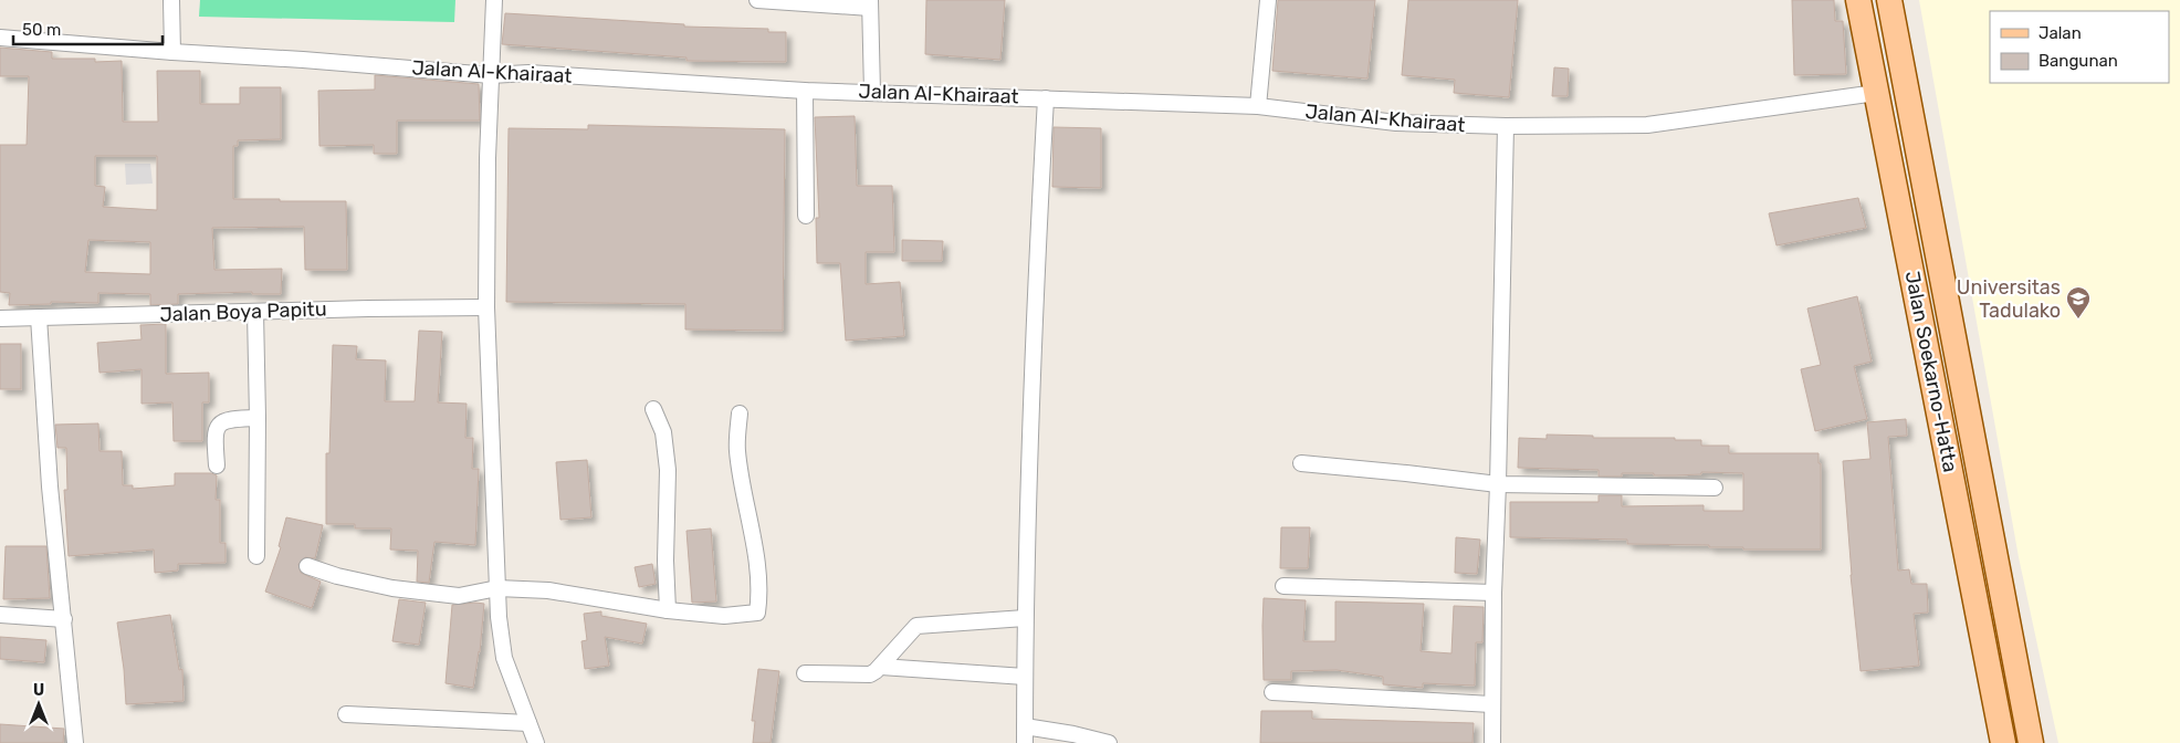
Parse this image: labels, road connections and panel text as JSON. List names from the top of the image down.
{
  "streets": {
    "main road": ["Jalan Soekarno-Hatta"],
    "street": ["Jalan Al-Khairaat", "Jalan Boya Papitu"]
  },
  "crossings": [
    ["Jalan Al-Khairaat", "Jalan Soekarno-Hatta"]
  ],
  "places": {
    "school or university": ["Universitas Tadulako"]
  },
  "legend": ["Jalan", "Bangunan"],
  "scale_bar": "50 m",
  "north": "top"
}
